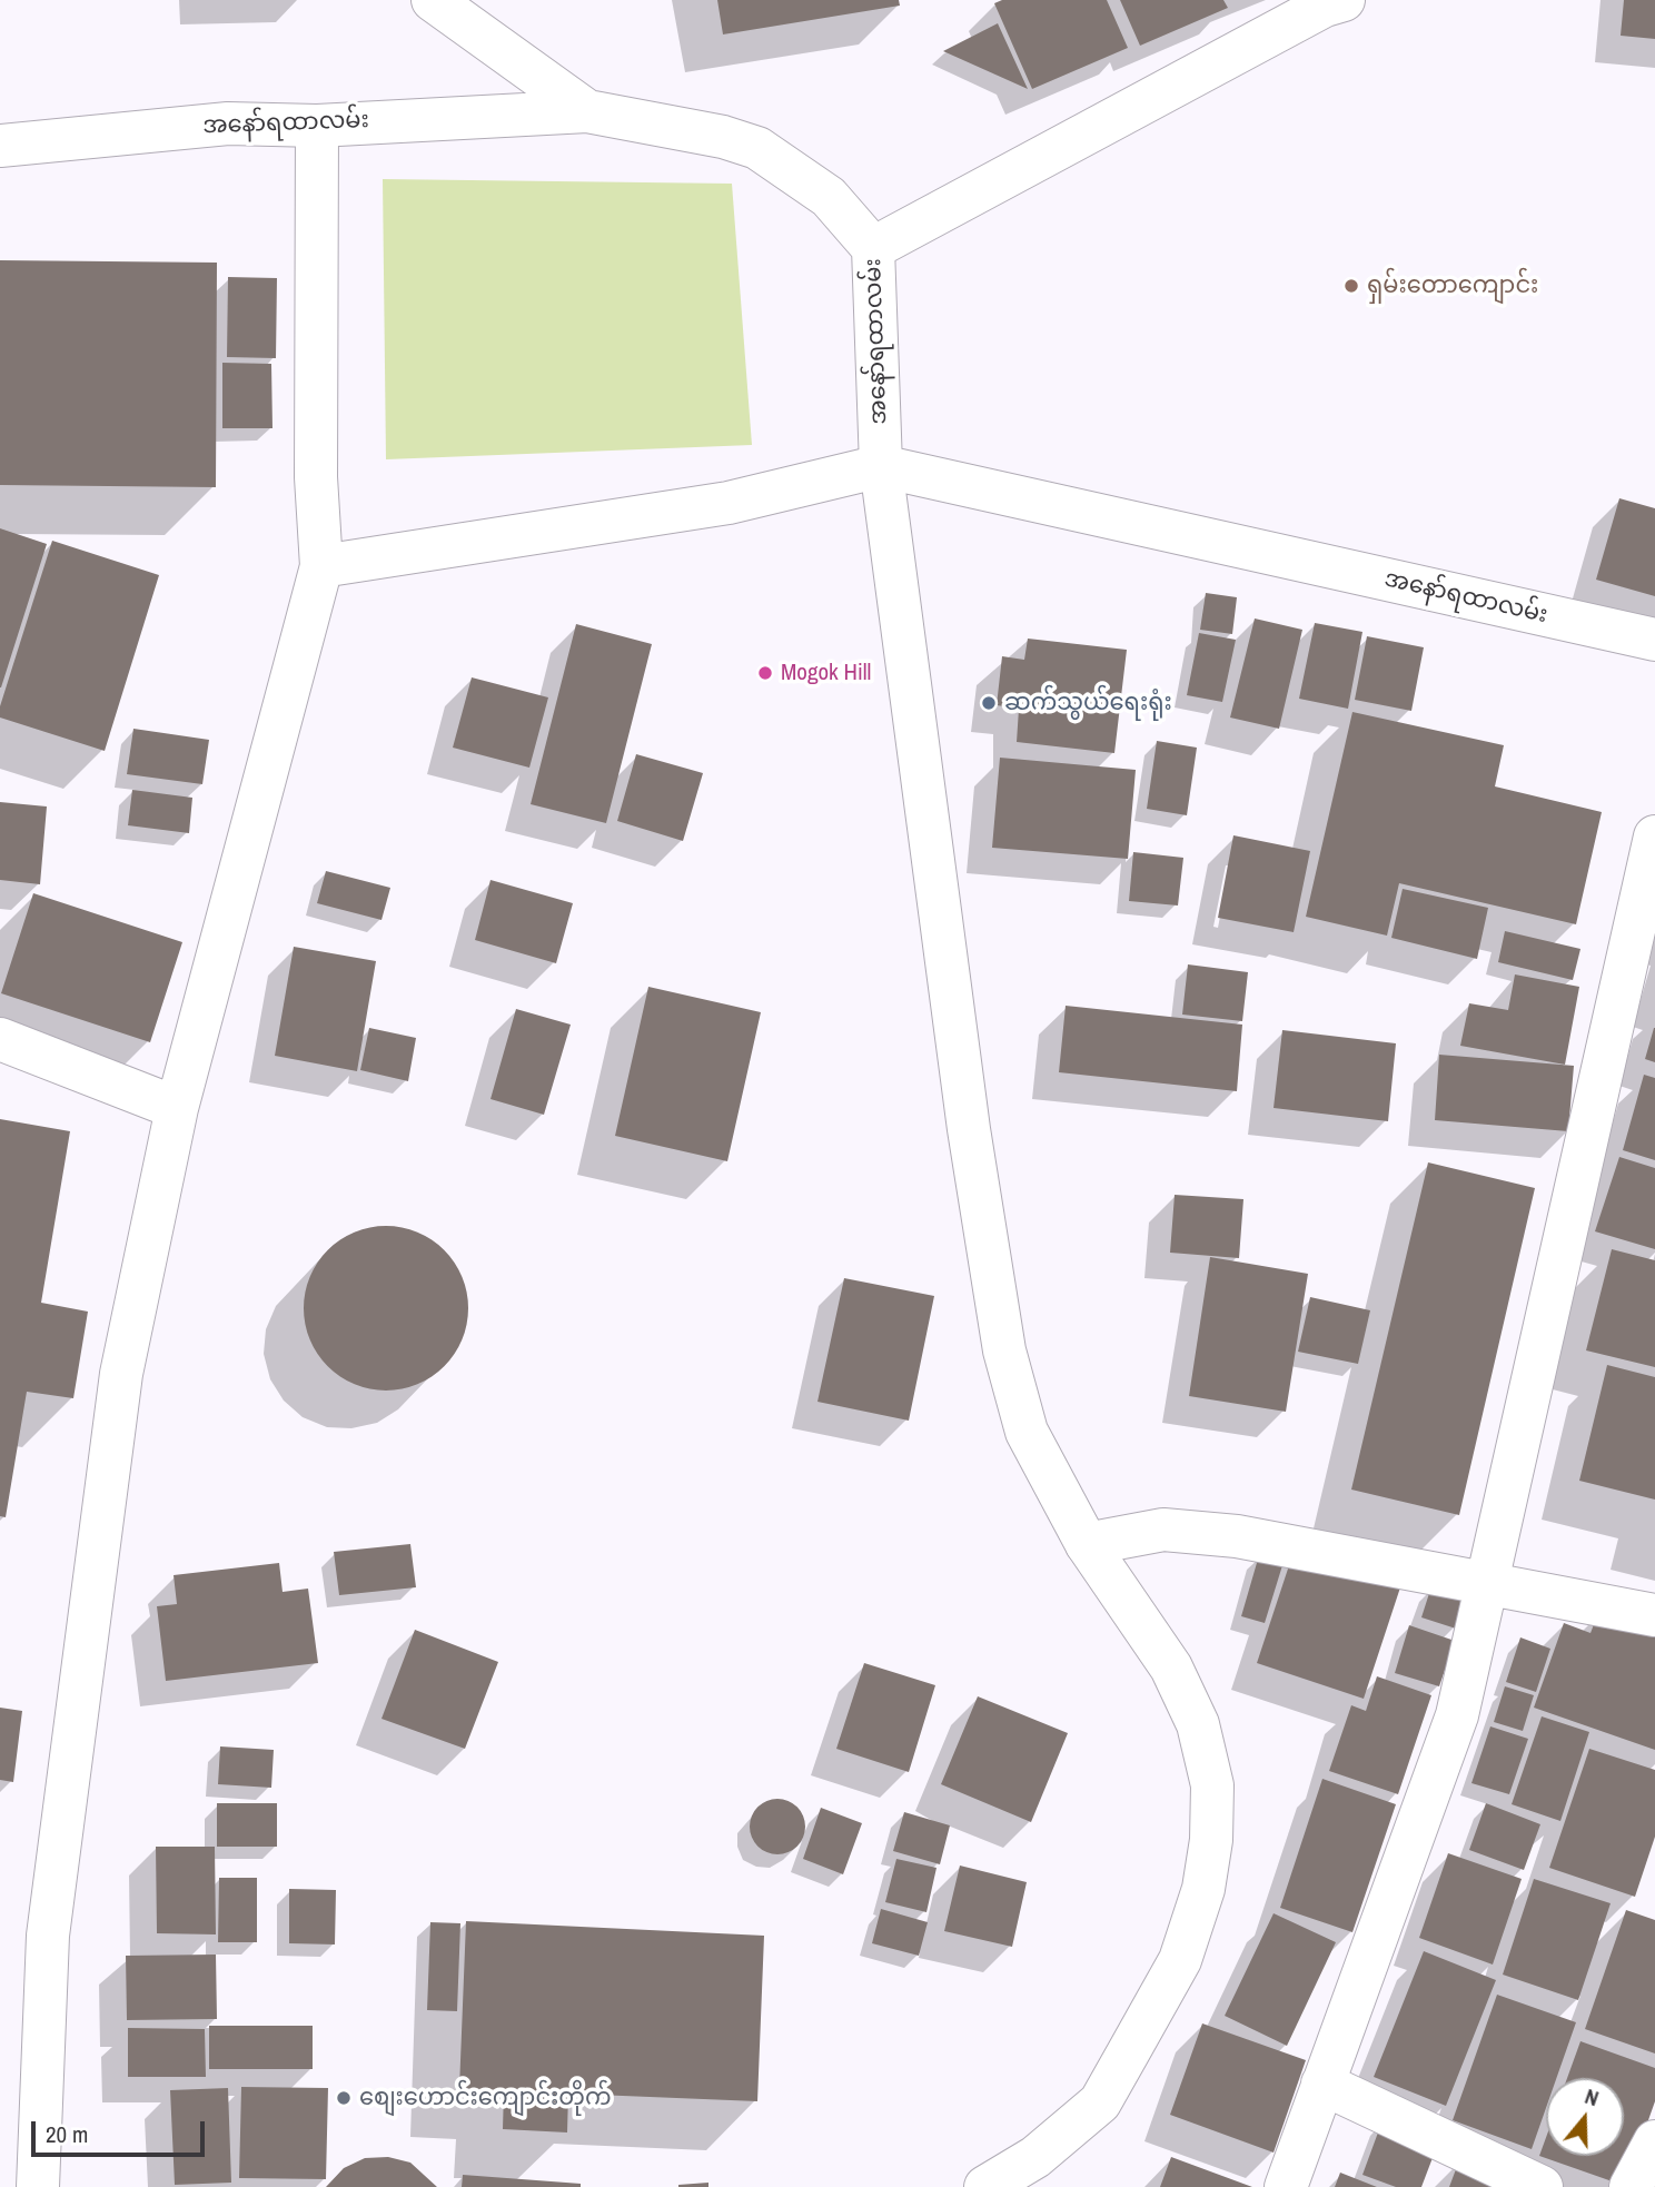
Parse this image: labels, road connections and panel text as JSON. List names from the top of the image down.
{
  "streets": {
    "street": ["အ‌နော်‌ရထာလမ်း"]
  },
  "places": [
    "ရှမ်းတောကျောင်း",
    "Mogok Hill",
    "ဆက်သွယ်ရေးရုံး",
    "စျေးဟောင်းကျောင်းတိုက်"
  ],
  "scale_bar": "20 m",
  "north": "top"
}
